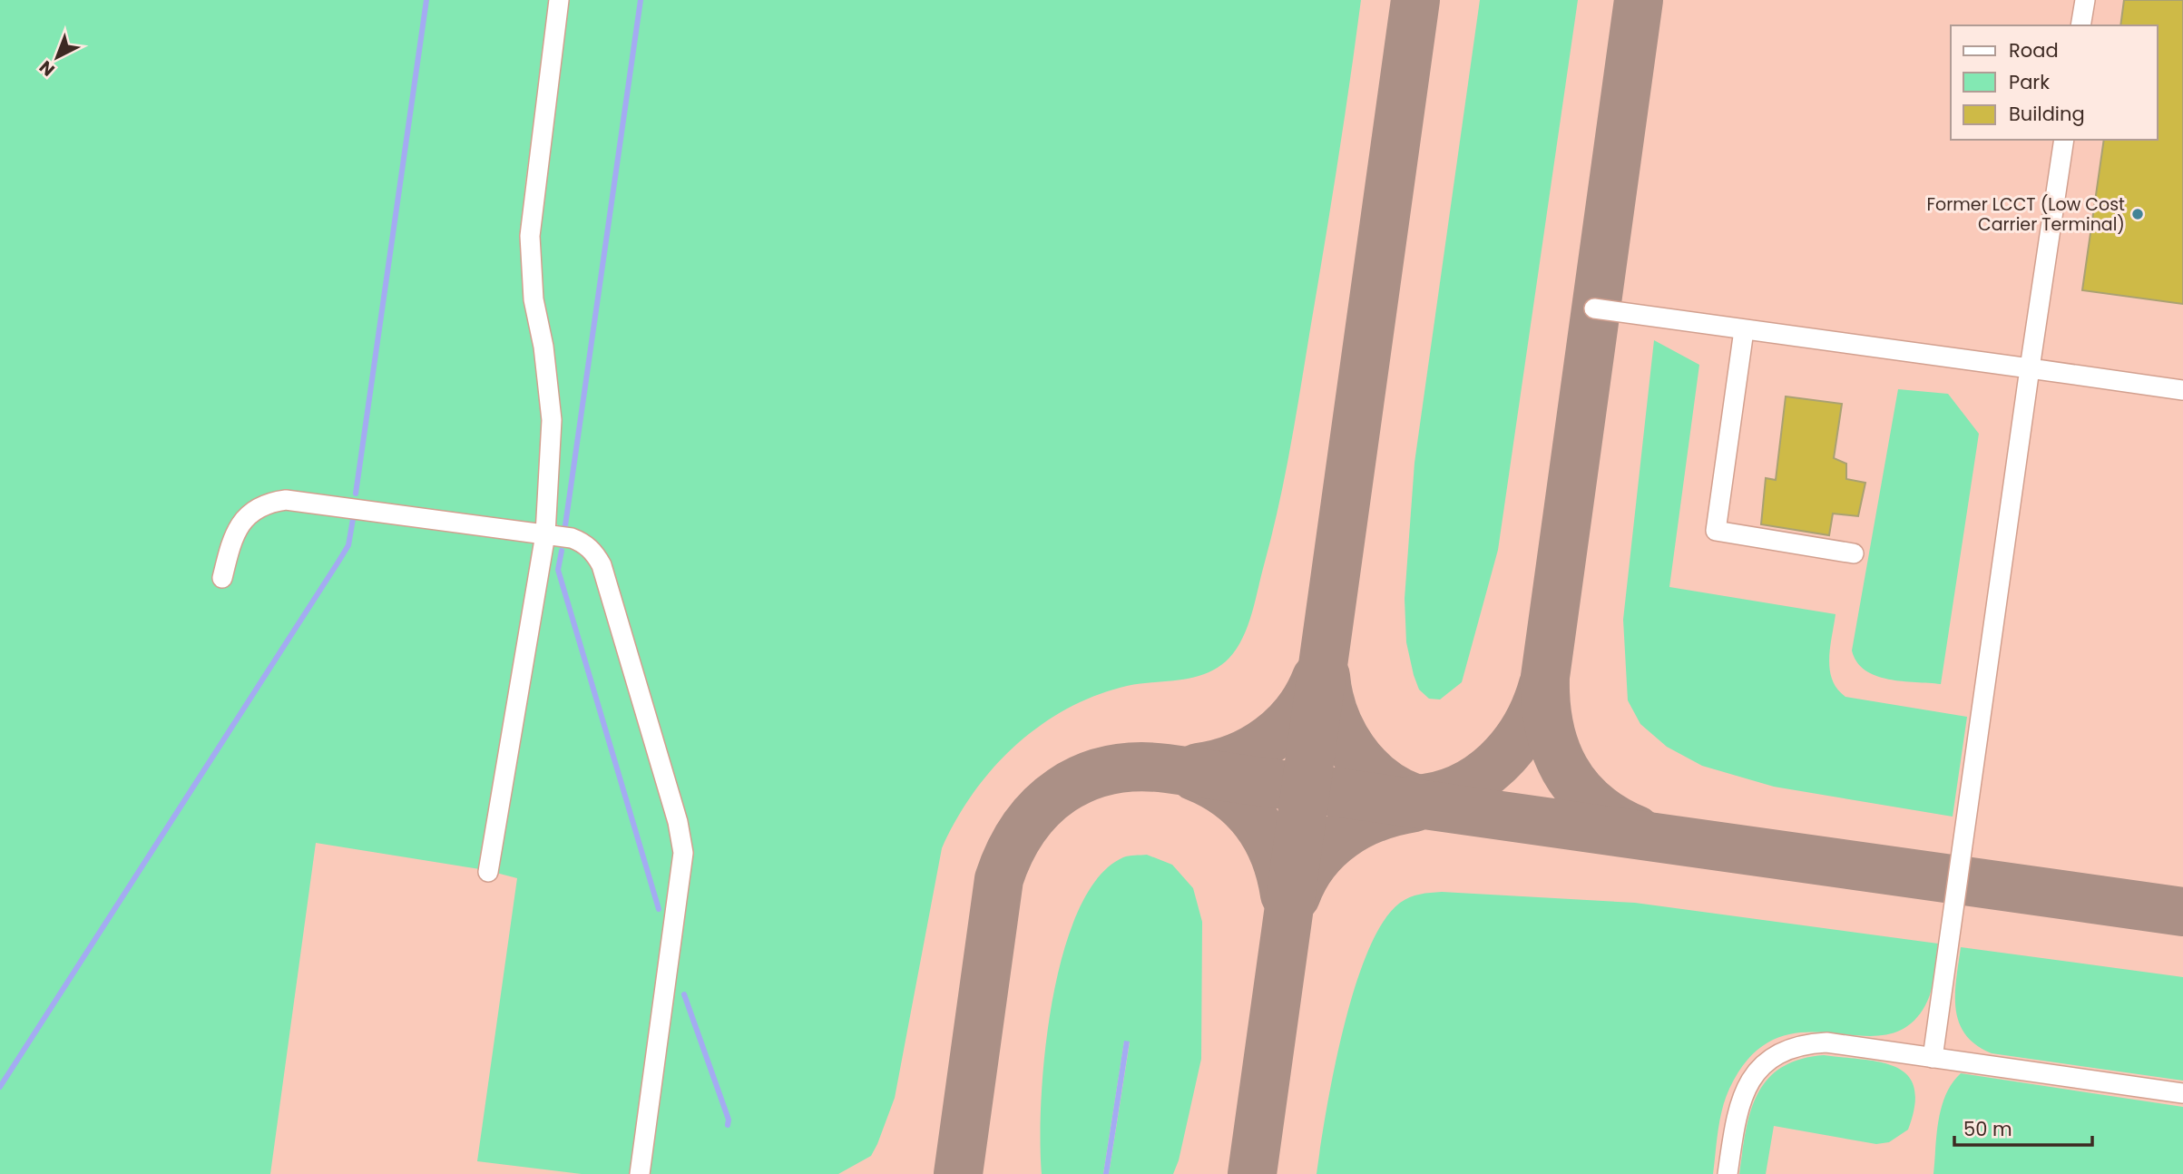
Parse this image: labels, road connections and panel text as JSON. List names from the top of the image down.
{
  "places": ["Former LCCT (Low Cost Carrier Terminal)"],
  "legend": ["Road", "Park", "Building"],
  "scale_bar": "50 m",
  "north": "bottom left"
}
